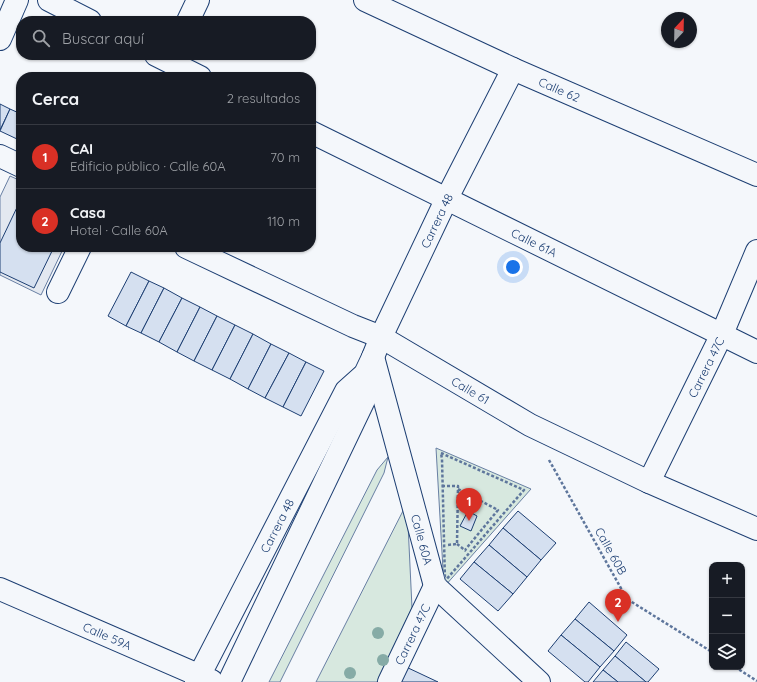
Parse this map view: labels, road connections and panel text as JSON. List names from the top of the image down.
{
  "streets": {
    "street": [
      "Calle 62",
      "Carrera 48",
      "Calle 61A",
      "Carrera 47C",
      "Calle 61",
      "Calle 60A",
      "Calle 59A"
    ],
    "path": ["Calle 60B"]
  },
  "crossings": [
    ["Calle 62", "Carrera 48"],
    ["Carrera 48", "Calle 61A"],
    ["Carrera 48", "Calle 61"],
    ["Carrera 48", "Calle 60A"],
    ["Carrera 48", "Calle 59A"],
    ["Calle 61A", "Carrera 47C"],
    ["Carrera 47C", "Calle 61"],
    ["Carrera 47C", "Calle 60A"],
    ["Calle 61", "Calle 60A"]
  ],
  "north": "top",
  "page": {
    "search": "Buscar aquí",
    "heading": ["Cerca", "2 resultados"],
    "list": [
      {
        "mark": "1",
        "name": "CAI",
        "note": "Edificio público · Calle 60A",
        "value": "70 m"
      },
      {
        "mark": "2",
        "name": "Casa",
        "note": "Hotel · Calle 60A",
        "value": "110 m"
      }
    ],
    "pins": ["1", "2"],
    "map_buttons": ["+", "−"]
  }
}
